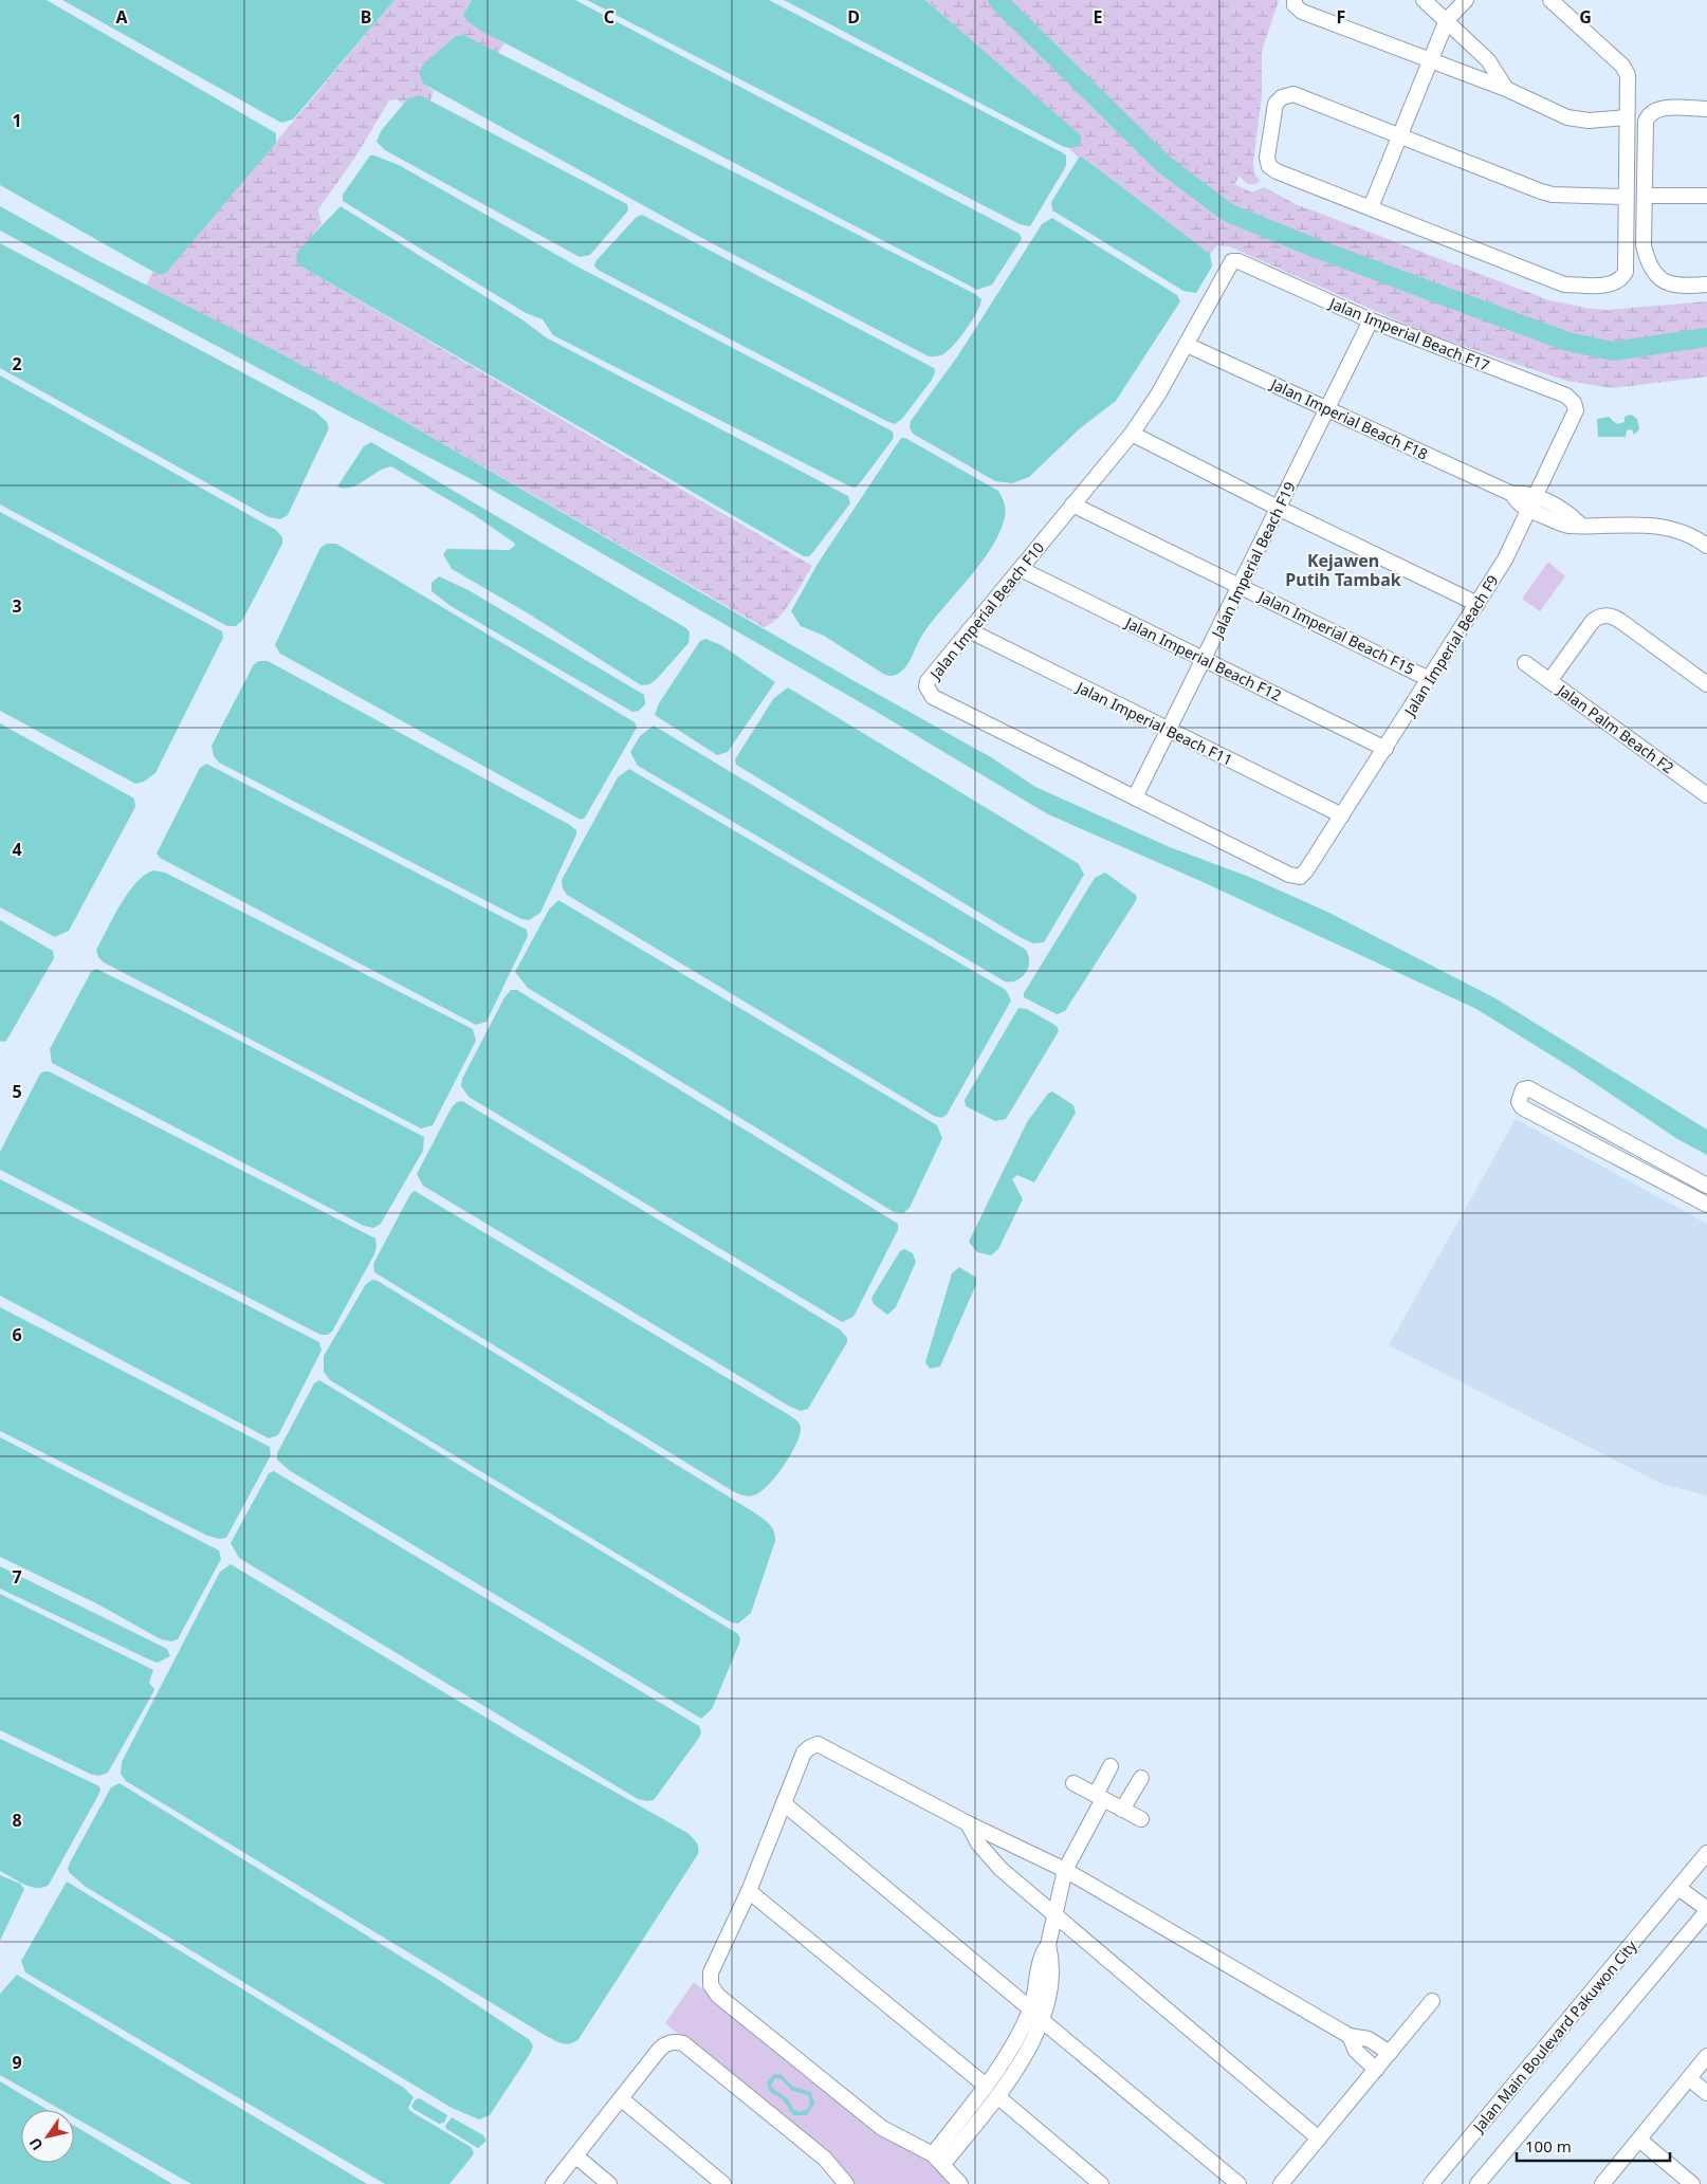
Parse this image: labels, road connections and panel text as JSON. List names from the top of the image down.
{
  "streets": {
    "street": [
      "Jalan Imperial Beach F17",
      "Jalan Imperial Beach F18",
      "Jalan Imperial Beach F19",
      "Jalan Imperial Beach F10",
      "Jalan Imperial Beach F15",
      "Jalan Imperial Beach F9",
      "Jalan Imperial Beach F12",
      "Jalan Imperial Beach F11",
      "Jalan Palm Beach F2",
      "Jalan Main Boulevard Pakuwon City"
    ]
  },
  "crossings": [
    ["Jalan Imperial Beach F17", "Jalan Imperial Beach F19"],
    ["Jalan Imperial Beach F17", "Jalan Imperial Beach F10"],
    ["Jalan Imperial Beach F17", "Jalan Imperial Beach F9"],
    ["Jalan Imperial Beach F18", "Jalan Imperial Beach F19"],
    ["Jalan Imperial Beach F18", "Jalan Imperial Beach F10"],
    ["Jalan Imperial Beach F18", "Jalan Imperial Beach F9"],
    ["Jalan Imperial Beach F19", "Jalan Imperial Beach F10"],
    ["Jalan Imperial Beach F19", "Jalan Imperial Beach F15"],
    ["Jalan Imperial Beach F19", "Jalan Imperial Beach F12"],
    ["Jalan Imperial Beach F19", "Jalan Imperial Beach F11"],
    ["Jalan Imperial Beach F10", "Jalan Imperial Beach F15"],
    ["Jalan Imperial Beach F10", "Jalan Imperial Beach F9"],
    ["Jalan Imperial Beach F10", "Jalan Imperial Beach F12"],
    ["Jalan Imperial Beach F10", "Jalan Imperial Beach F11"],
    ["Jalan Imperial Beach F15", "Jalan Imperial Beach F9"],
    ["Jalan Imperial Beach F9", "Jalan Imperial Beach F12"],
    ["Jalan Imperial Beach F9", "Jalan Imperial Beach F11"]
  ],
  "districts": ["Kejawen Putih Tambak"],
  "scale_bar": "100 m",
  "north": "bottom left",
  "grid": {
    "columns": [
      "A",
      "B",
      "C",
      "D",
      "E",
      "F",
      "G"
    ],
    "rows": [
      "1",
      "2",
      "3",
      "4",
      "5",
      "6",
      "7",
      "8",
      "9"
    ]
  }
}
